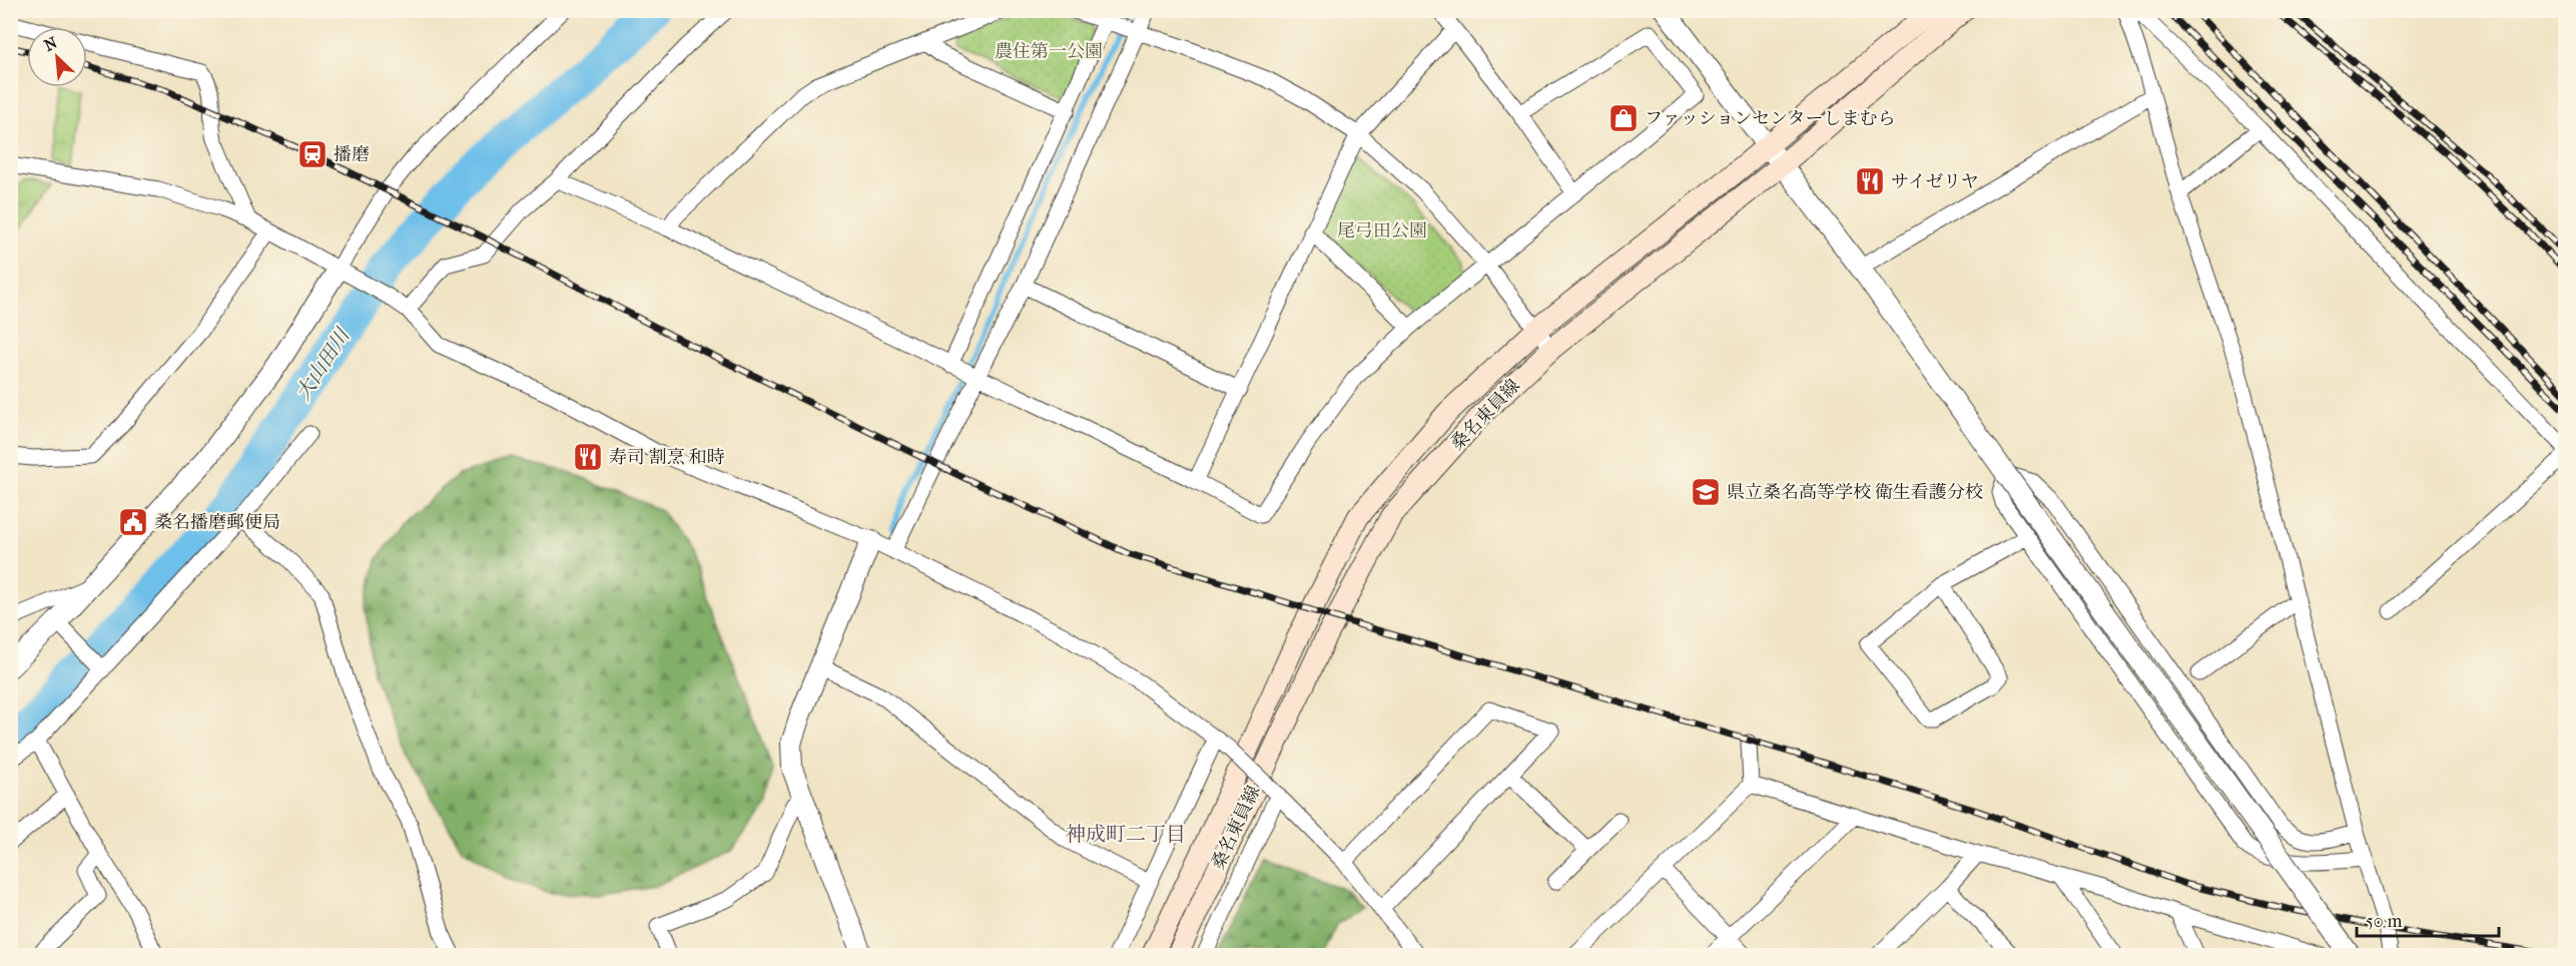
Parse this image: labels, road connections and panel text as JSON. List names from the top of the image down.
{
  "streets": {
    "main road": ["桑名東員線"]
  },
  "districts": ["神成町二丁目"],
  "water": ["大山田川"],
  "parks": ["農住第一公園", "尾弓田公園"],
  "places": {
    "shop": ["ファッションセンターしまむら"],
    "station": ["播磨"],
    "restaurant": ["サイゼリヤ", "寿司 割烹 和時"],
    "school or university": ["県立桑名高等学校 衛生看護分校"],
    "public building": ["桑名播磨郵便局"]
  },
  "scale_bar": "50 m",
  "north": "top left"
}
